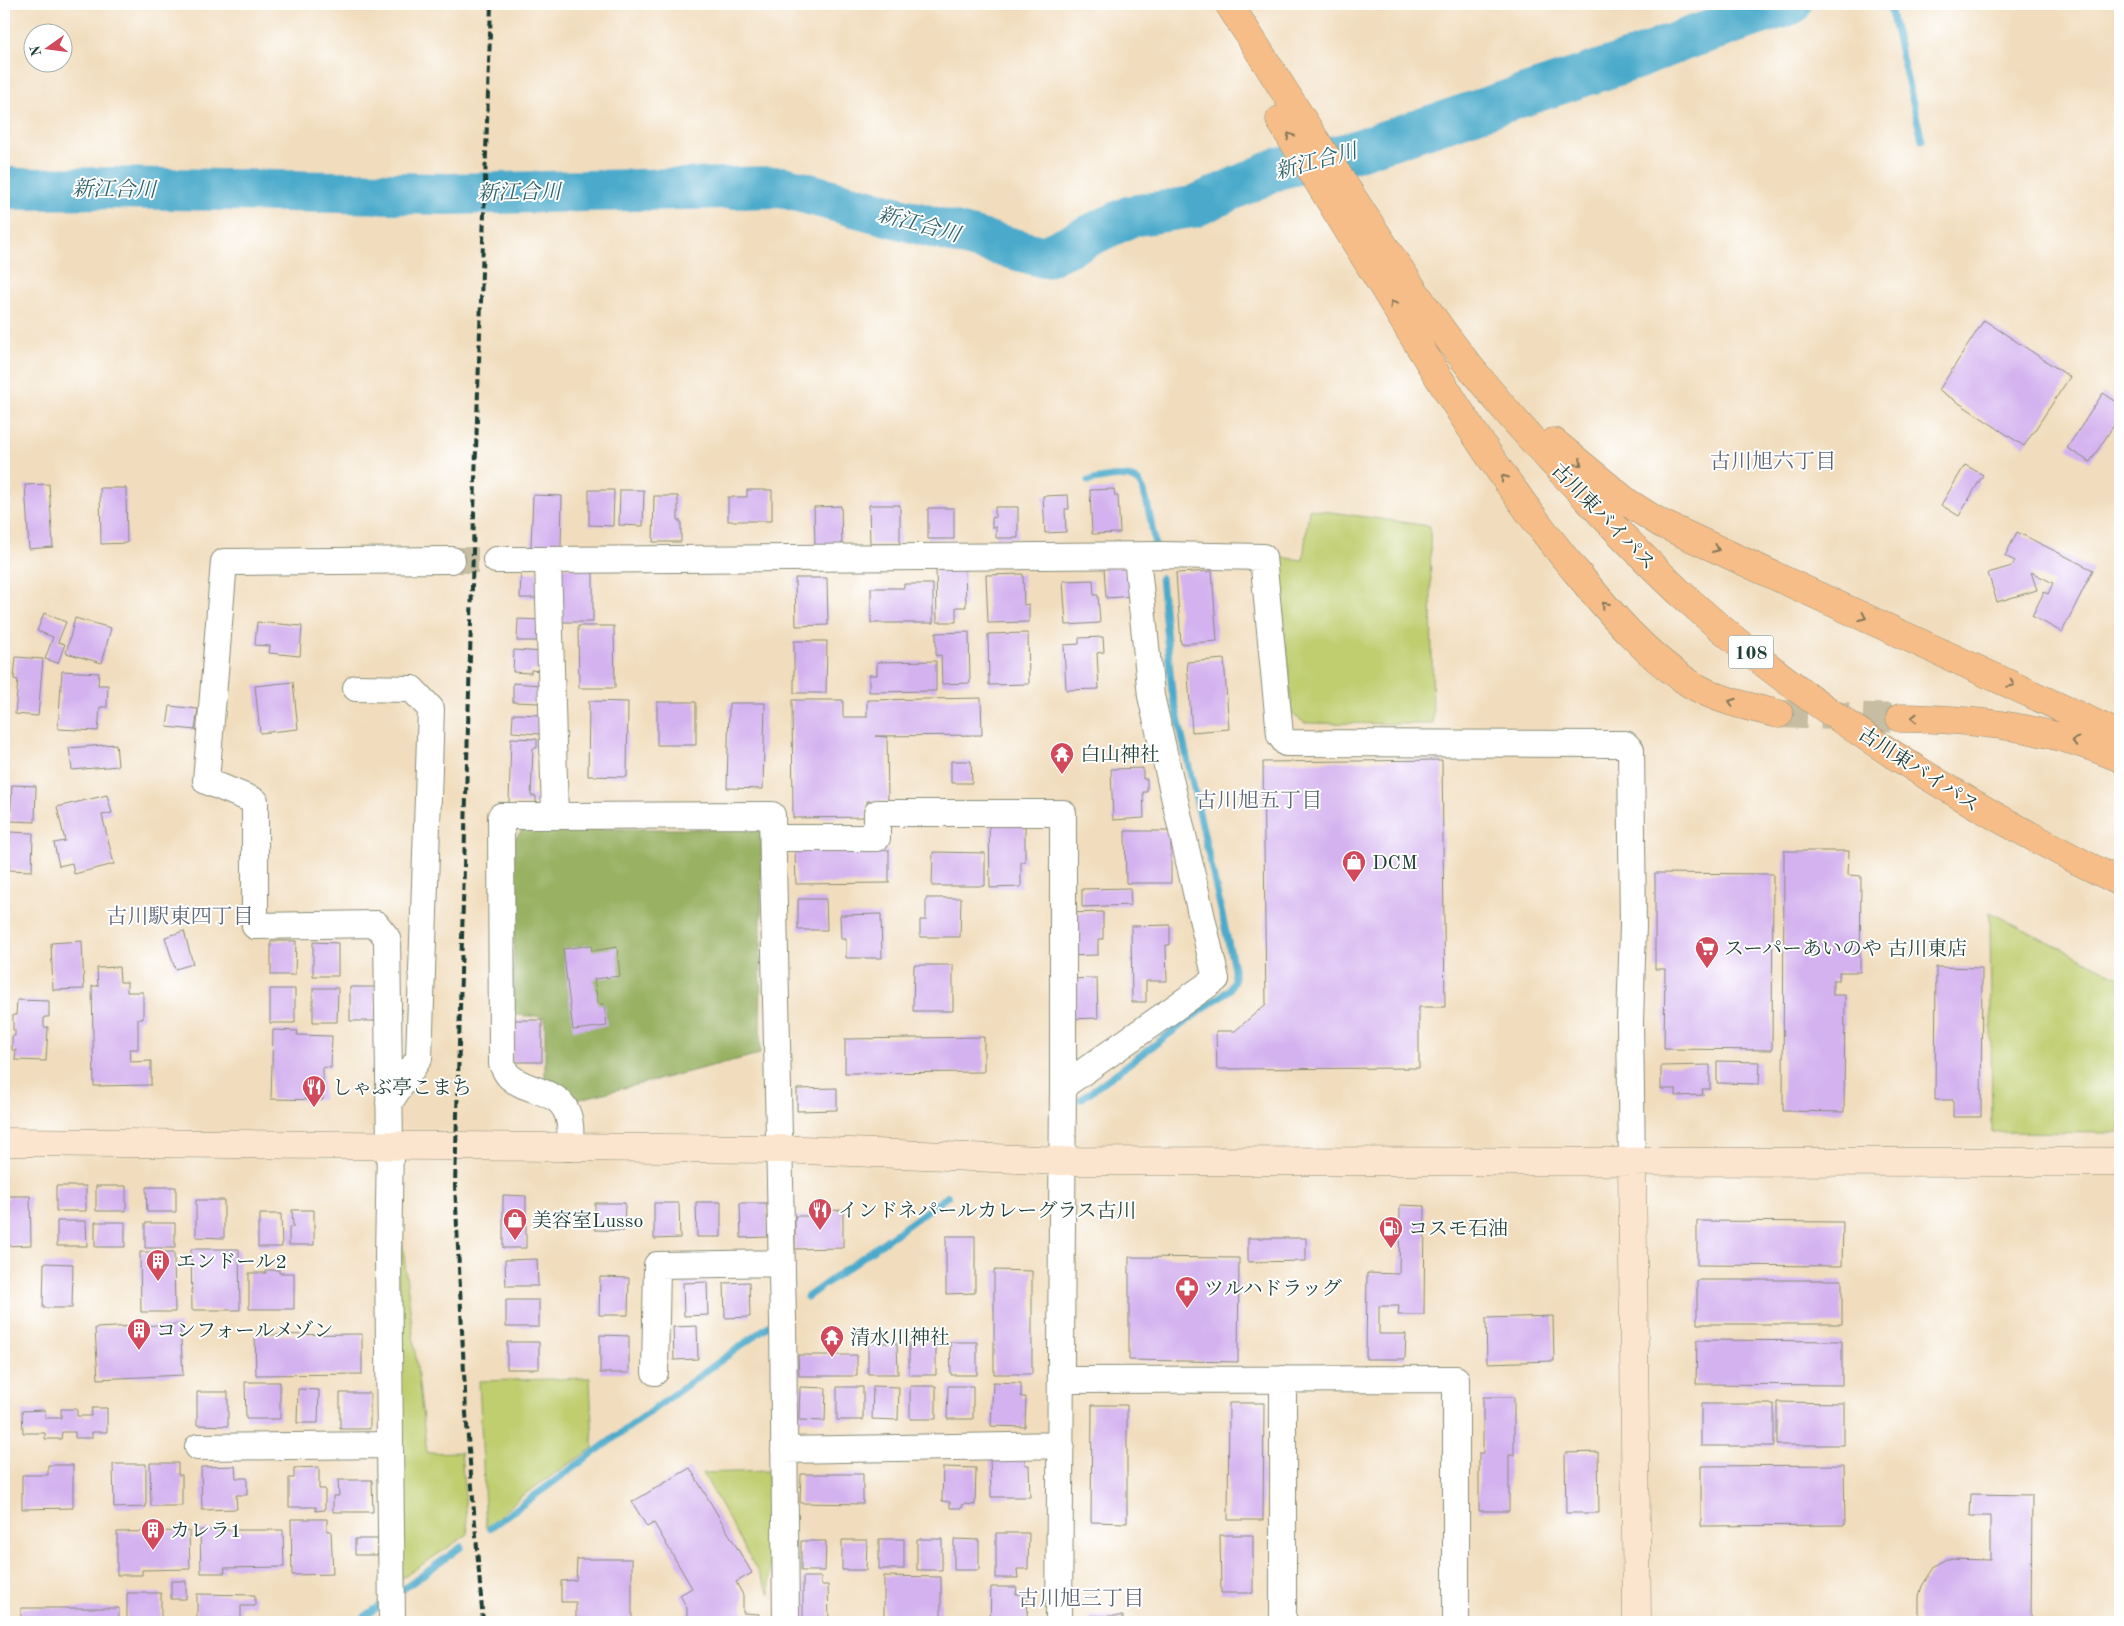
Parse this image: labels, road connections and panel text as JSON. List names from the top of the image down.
{
  "streets": {
    "highway": ["古川東バイパス", "108"]
  },
  "districts": [
    "古川旭六丁目",
    "古川旭五丁目",
    "古川駅東四丁目",
    "古川旭三丁目"
  ],
  "water": ["新江合川"],
  "places": {
    "temple": ["白山神社", "清水川神社"],
    "shop": ["DCM", "美容室Lusso"],
    "supermarket": ["スーパーあいのや 古川東店"],
    "restaurant": ["しゃぶ亭こまち", "インドネパールカレーグラス古川"],
    "fuel station": ["コスモ石油"],
    "building": ["エンドール2", "コンフォールメゾン", "カレラ1"],
    "pharmacy": ["ツルハドラッグ"]
  },
  "north": "left"
}
